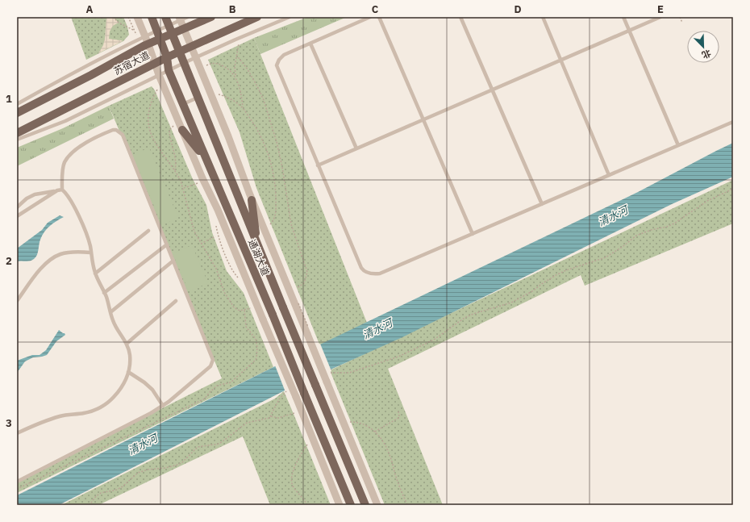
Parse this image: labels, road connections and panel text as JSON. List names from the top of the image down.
{
  "streets": {
    "main road": ["苏宿大道", "通湖大道"]
  },
  "crossings": [
    ["苏宿大道", "通湖大道"]
  ],
  "water": ["清水河"],
  "north": "bottom right",
  "grid": {
    "columns": [
      "A",
      "B",
      "C",
      "D",
      "E"
    ],
    "rows": ["1", "2", "3"]
  }
}
